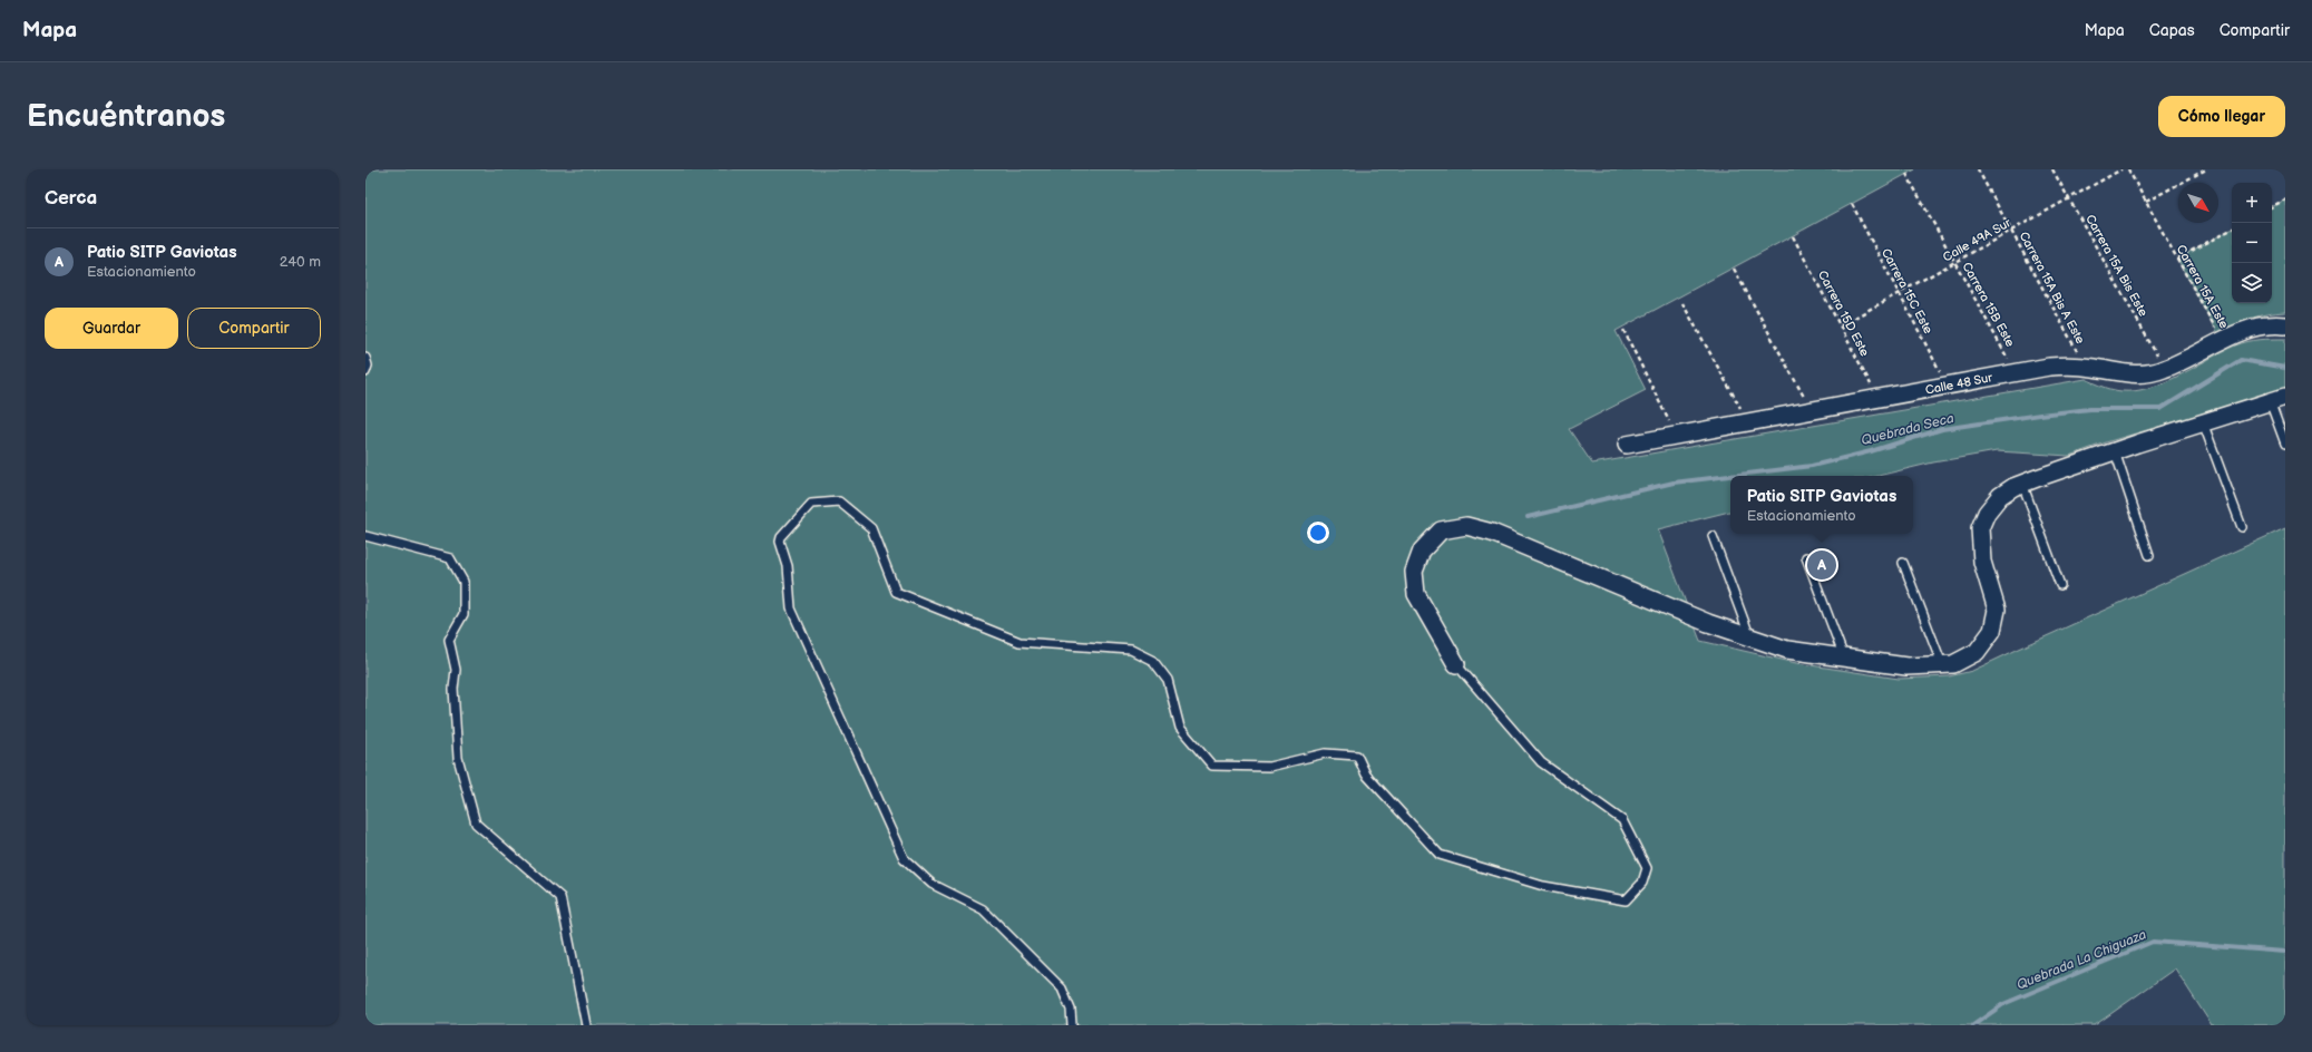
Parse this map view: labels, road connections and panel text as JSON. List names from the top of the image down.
{
  "streets": {
    "street": ["Calle 48 Sur"],
    "path": [
      "Calle 49A Sur",
      "Carrera 15A Bis Este",
      "Carrera 15A Este",
      "Carrera 15A Bis A Este",
      "Carrera 15C Este",
      "Carrera 15B Este",
      "Carrera 15D Este"
    ]
  },
  "crossings": [
    ["Calle 49A Sur", "Carrera 15A Bis Este"],
    ["Calle 49A Sur", "Carrera 15A Bis A Este"],
    ["Calle 49A Sur", "Carrera 15C Este"],
    ["Calle 49A Sur", "Carrera 15B Este"],
    ["Calle 49A Sur", "Carrera 15D Este"],
    ["Carrera 15A Bis Este", "Calle 48 Sur"],
    ["Carrera 15A Este", "Calle 48 Sur"],
    ["Carrera 15A Bis A Este", "Calle 48 Sur"],
    ["Carrera 15C Este", "Calle 48 Sur"],
    ["Carrera 15B Este", "Calle 48 Sur"],
    ["Carrera 15D Este", "Calle 48 Sur"]
  ],
  "water": ["Quebrada Seca", "Quebrada La Chiguaza"],
  "north": "bottom right",
  "page": {
    "header": "Mapa",
    "nav": ["Mapa", "Capas", "Compartir"],
    "buttons": [
      "Cómo llegar",
      ["Guardar", "Compartir"]
    ],
    "title": "Encuéntranos",
    "heading": "Cerca",
    "map_buttons": ["+", "−"],
    "list": [
      {
        "mark": "A",
        "name": "Patio SITP Gaviotas",
        "note": "Estacionamiento",
        "value": "240 m"
      }
    ],
    "popup": ["Patio SITP Gaviotas", "Estacionamiento"],
    "pins": "A"
  }
}
